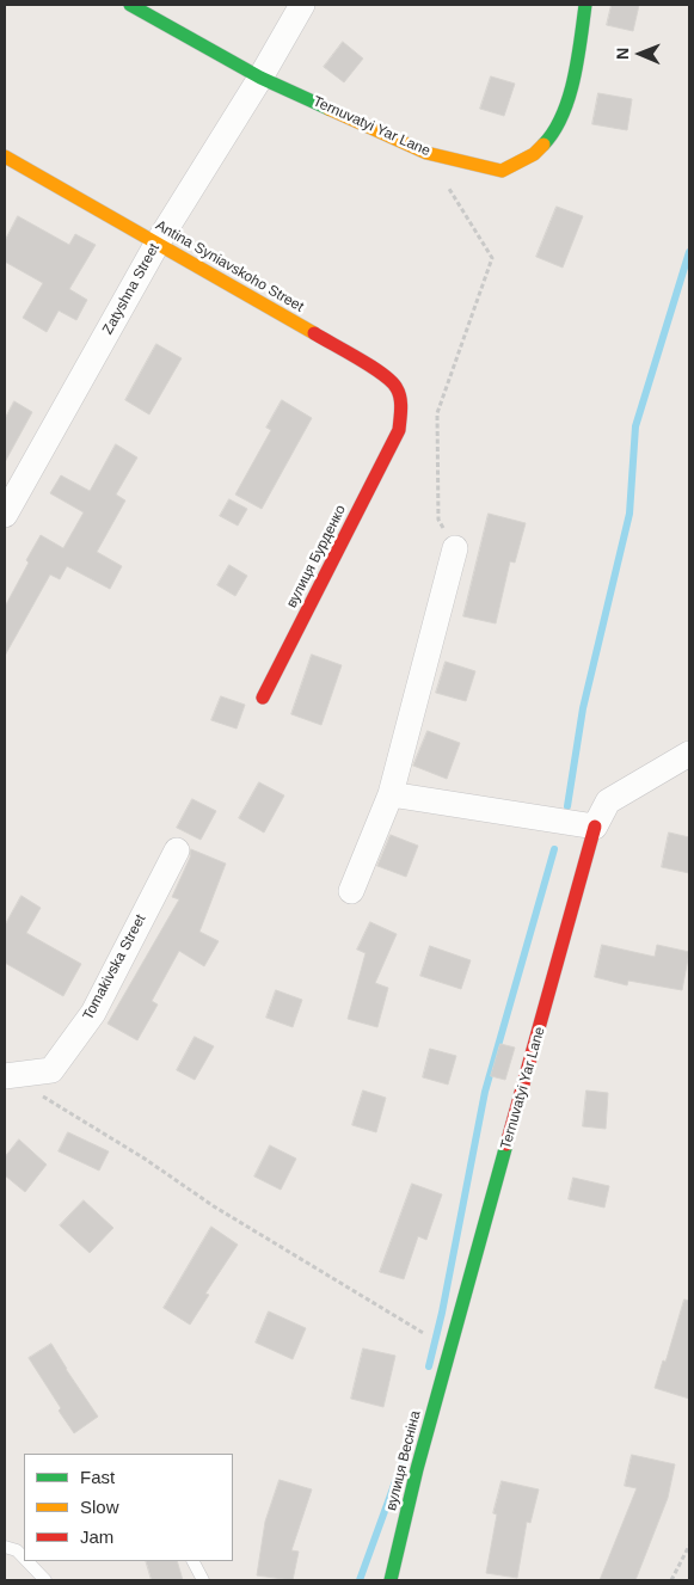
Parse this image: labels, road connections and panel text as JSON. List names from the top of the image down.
{
  "streets": {
    "street": [
      "Ternuvatyi Yar Lane",
      "Antina Syniavskoho Street",
      "Zatyshna Street",
      "вулиця Бурденко",
      "Tomakivska Street",
      "вулиця Весніна"
    ]
  },
  "crossings": [
    ["Ternuvatyi Yar Lane", "Zatyshna Street"],
    ["Ternuvatyi Yar Lane", "вулиця Весніна"],
    ["Antina Syniavskoho Street", "Zatyshna Street"],
    ["Antina Syniavskoho Street", "вулиця Бурденко"]
  ],
  "legend": ["Fast", "Slow", "Jam"],
  "north": "left"
}
